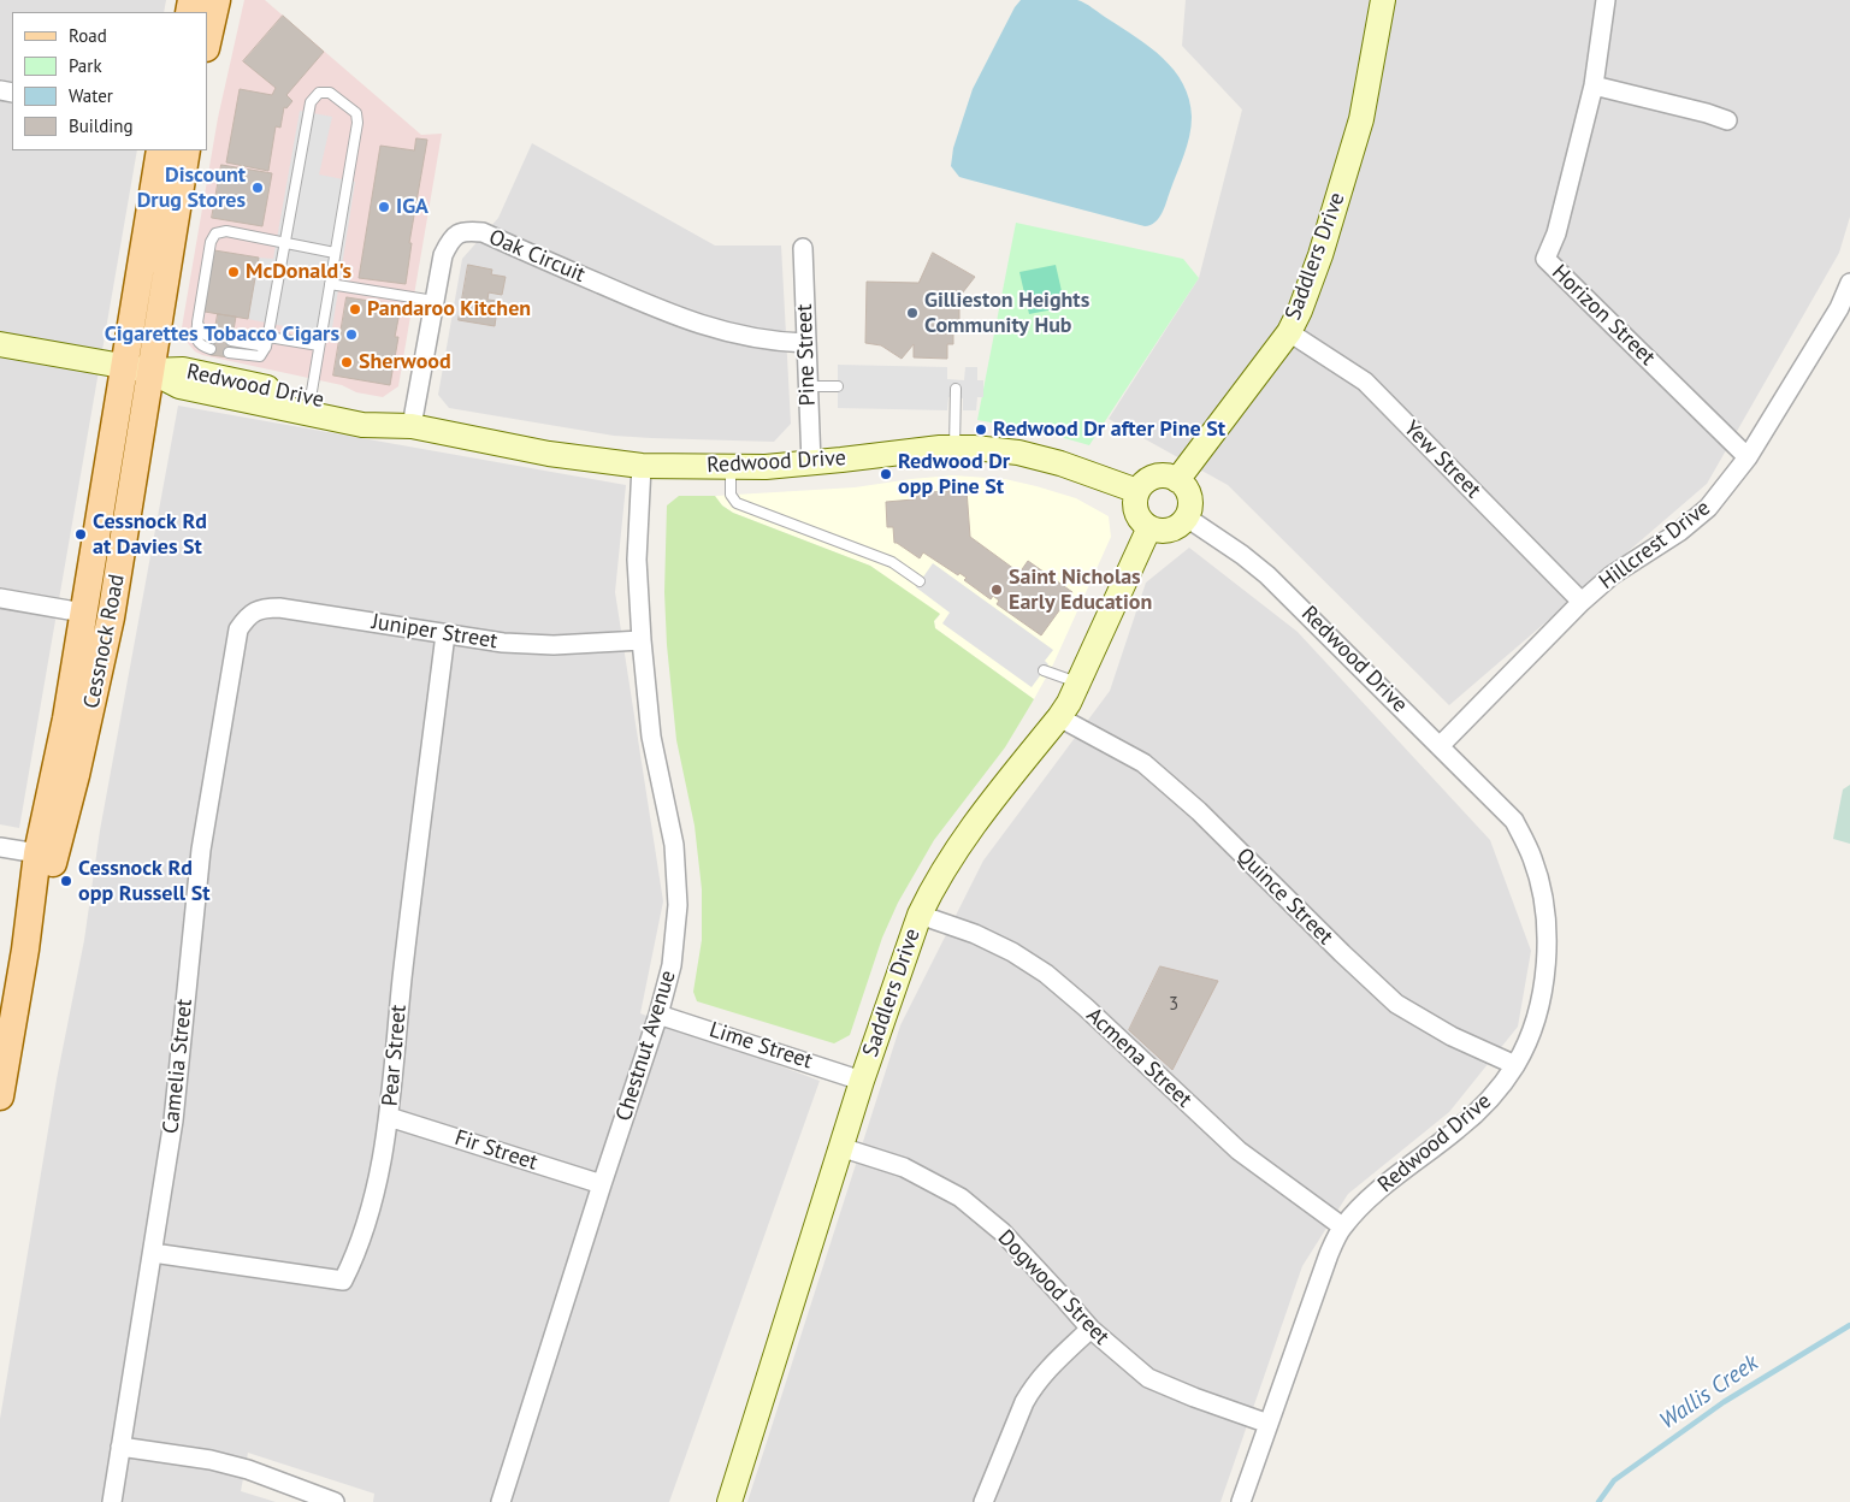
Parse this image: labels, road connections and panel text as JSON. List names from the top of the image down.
{
  "streets": {
    "main road": ["Cessnock Road"],
    "street": [
      "Oak Circuit",
      "Saddlers Drive",
      "Horizon Street",
      "Pine Street",
      "Redwood Drive",
      "Yew Street",
      "Hillcrest Drive",
      "Juniper Street",
      "Quince Street",
      "Chestnut Avenue",
      "Lime Street",
      "Pear Street",
      "Acmena Street",
      "Camelia Street",
      "Fir Street",
      "Dogwood Street"
    ]
  },
  "crossings": [
    ["Oak Circuit", "Pine Street"],
    ["Oak Circuit", "Redwood Drive"],
    ["Saddlers Drive", "Redwood Drive"],
    ["Saddlers Drive", "Yew Street"],
    ["Saddlers Drive", "Quince Street"],
    ["Saddlers Drive", "Lime Street"],
    ["Saddlers Drive", "Acmena Street"],
    ["Saddlers Drive", "Dogwood Street"],
    ["Horizon Street", "Hillcrest Drive"],
    ["Pine Street", "Redwood Drive"],
    ["Redwood Drive", "Hillcrest Drive"],
    ["Redwood Drive", "Cessnock Road"],
    ["Redwood Drive", "Quince Street"],
    ["Redwood Drive", "Chestnut Avenue"],
    ["Redwood Drive", "Acmena Street"],
    ["Redwood Drive", "Dogwood Street"],
    ["Yew Street", "Hillcrest Drive"],
    ["Juniper Street", "Chestnut Avenue"],
    ["Juniper Street", "Pear Street"],
    ["Juniper Street", "Camelia Street"],
    ["Chestnut Avenue", "Lime Street"],
    ["Chestnut Avenue", "Fir Street"],
    ["Pear Street", "Camelia Street"],
    ["Pear Street", "Fir Street"]
  ],
  "water": ["Wallis Creek"],
  "places": [
    "Discount Drug Stores",
    "IGA",
    "McDonald's",
    "Pandaroo Kitchen",
    "Gillieston Heights Community Hub",
    "Cigarettes Tobacco Cigars",
    "Sherwood",
    "Redwood Dr after Pine St",
    "Redwood Dr opp Pine St",
    "Cessnock Rd at Davies St",
    "Saint Nicholas Early Education",
    "Cessnock Rd opp Russell St"
  ],
  "house_numbers": ["3"],
  "legend": [
    "Road",
    "Park",
    "Water",
    "Building"
  ]
}
